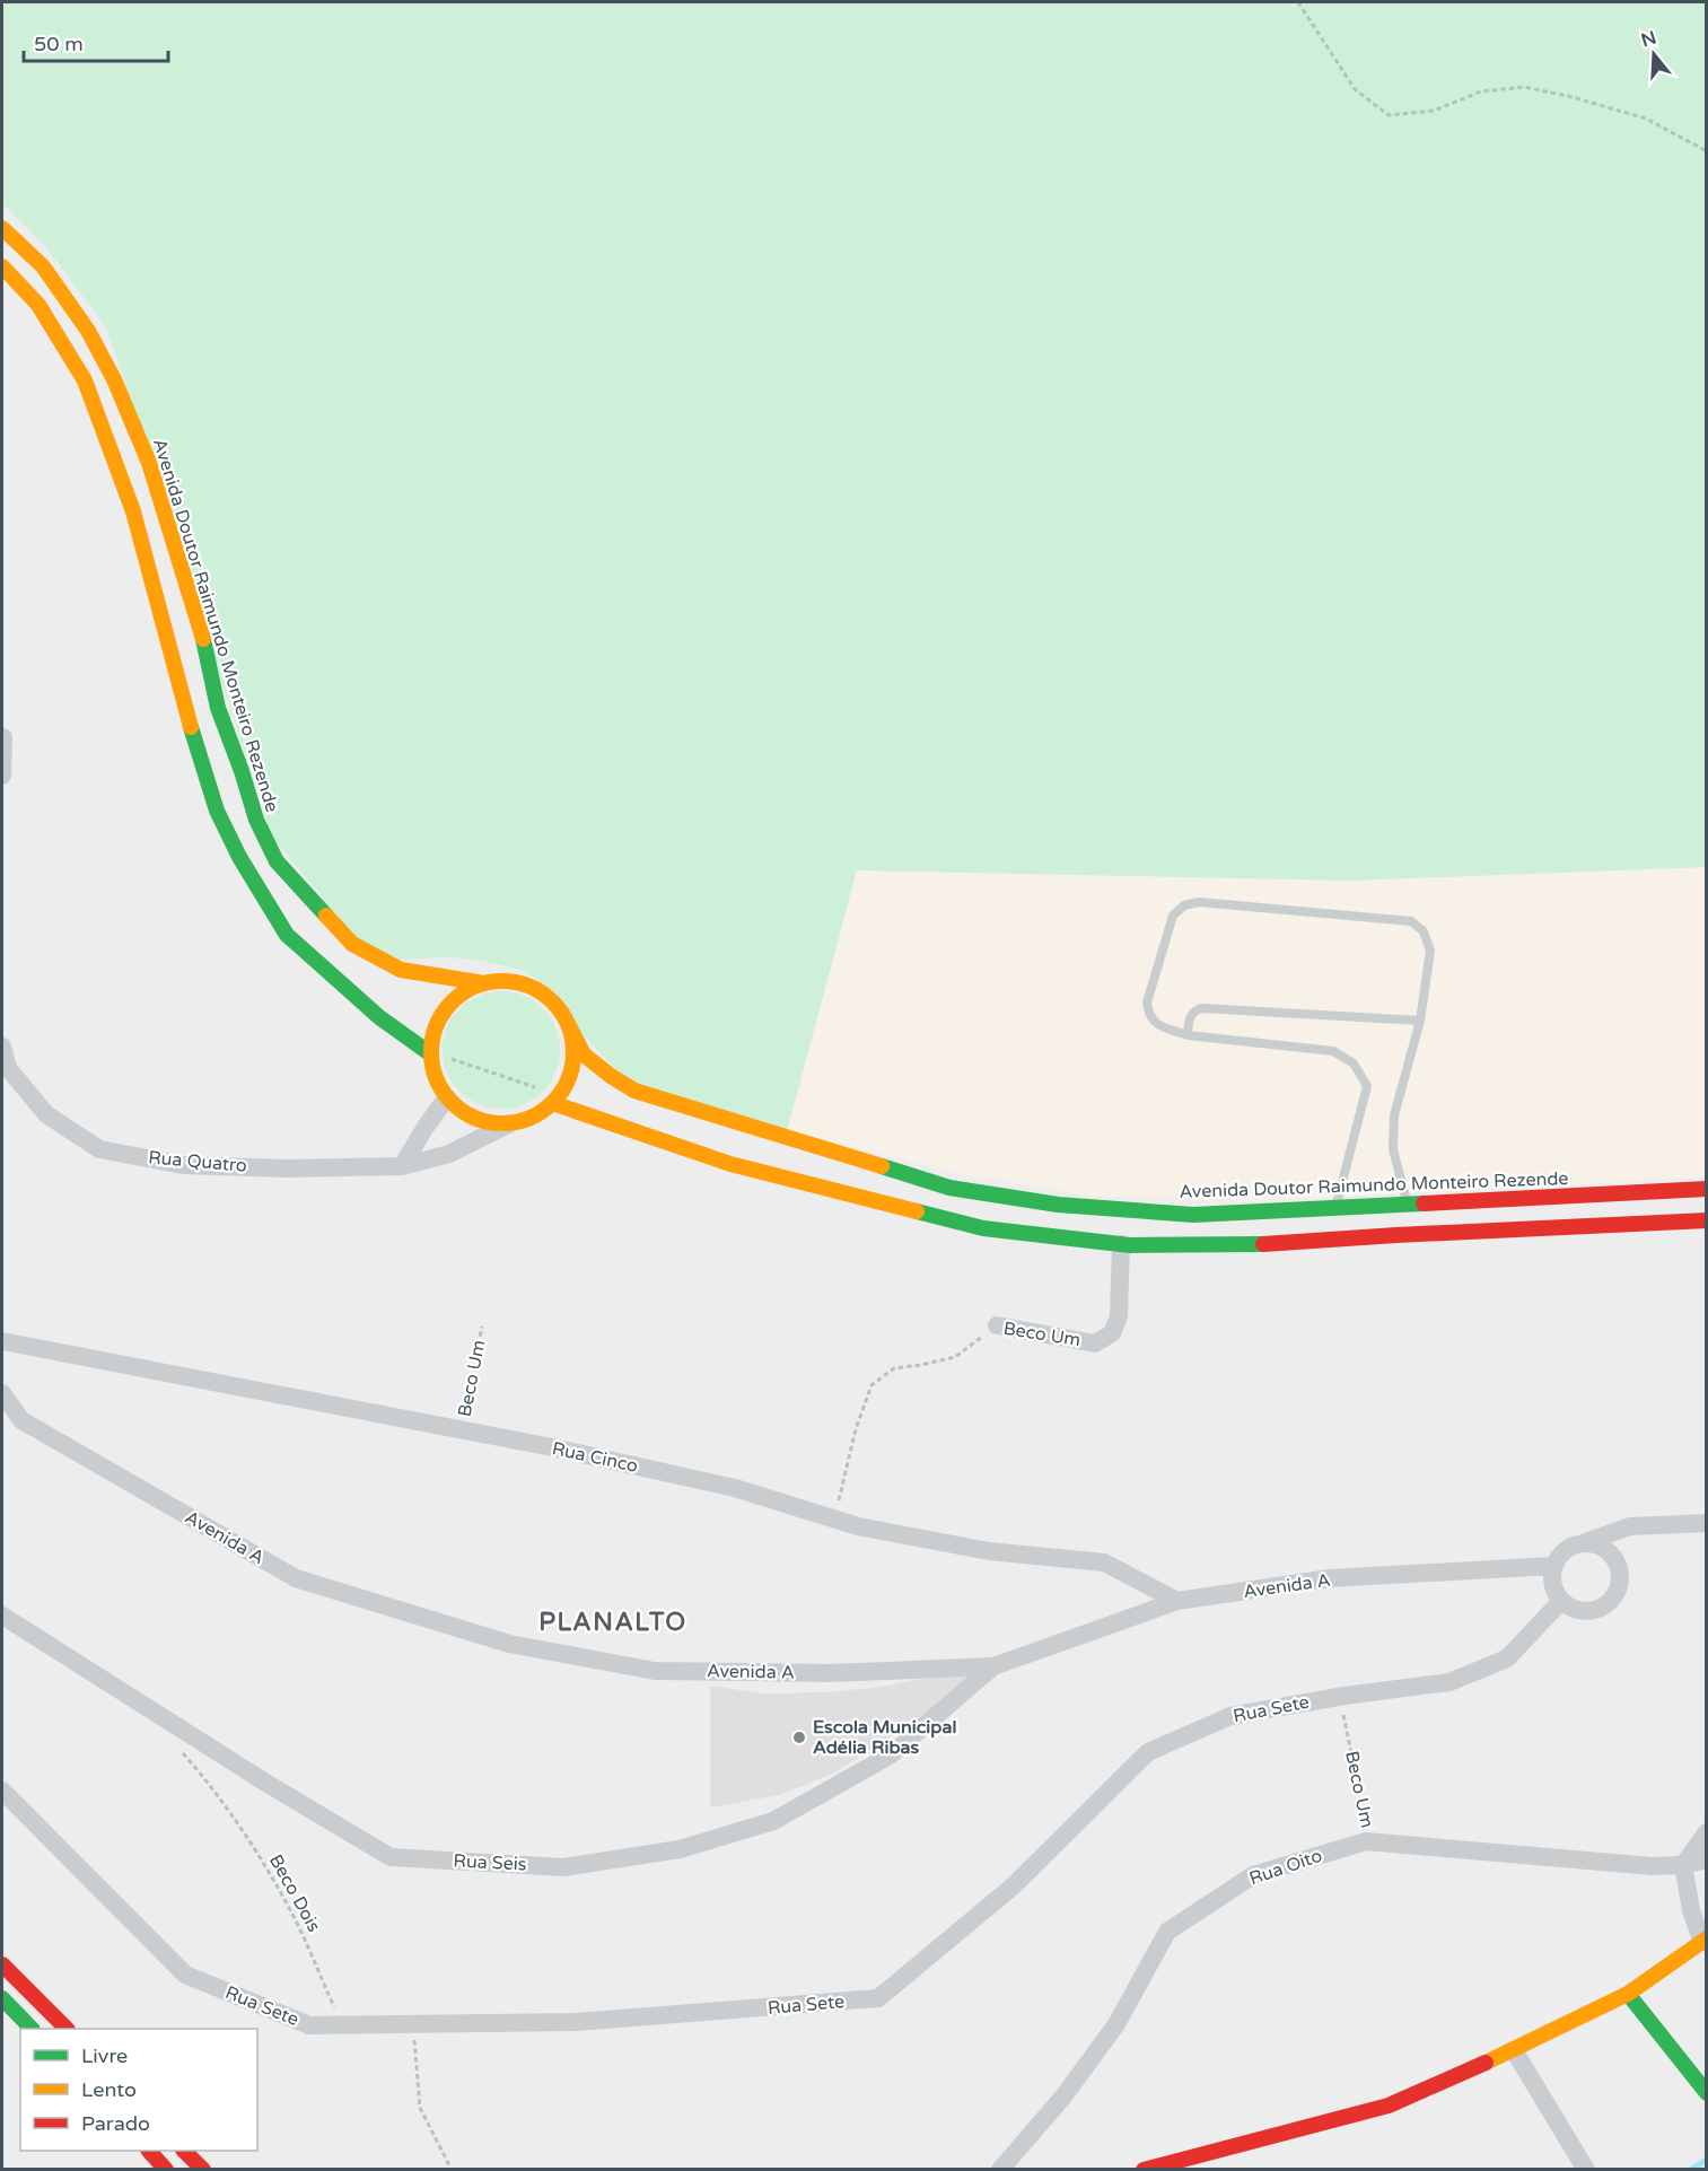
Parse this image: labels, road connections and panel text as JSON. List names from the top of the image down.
{
  "streets": {
    "main road": ["Avenida Doutor Raimundo Monteiro Rezende"],
    "street": [
      "Rua Quatro",
      "Beco Um",
      "Rua Cinco",
      "Avenida A",
      "Rua Sete",
      "Rua Seis",
      "Rua Oito"
    ],
    "path": ["Beco Dois"]
  },
  "crossings": [
    ["Beco Um", "Rua Cinco"],
    ["Beco Um", "Rua Sete"],
    ["Beco Um", "Rua Oito"],
    ["Rua Cinco", "Avenida A"],
    ["Avenida A", "Rua Sete"],
    ["Avenida A", "Rua Seis"],
    ["Rua Sete", "Beco Dois"]
  ],
  "districts": ["PLANALTO"],
  "places": ["Escola Municipal Adélia Ribas"],
  "legend": ["Livre", "Lento", "Parado"],
  "scale_bar": "50 m",
  "north": "top"
}
